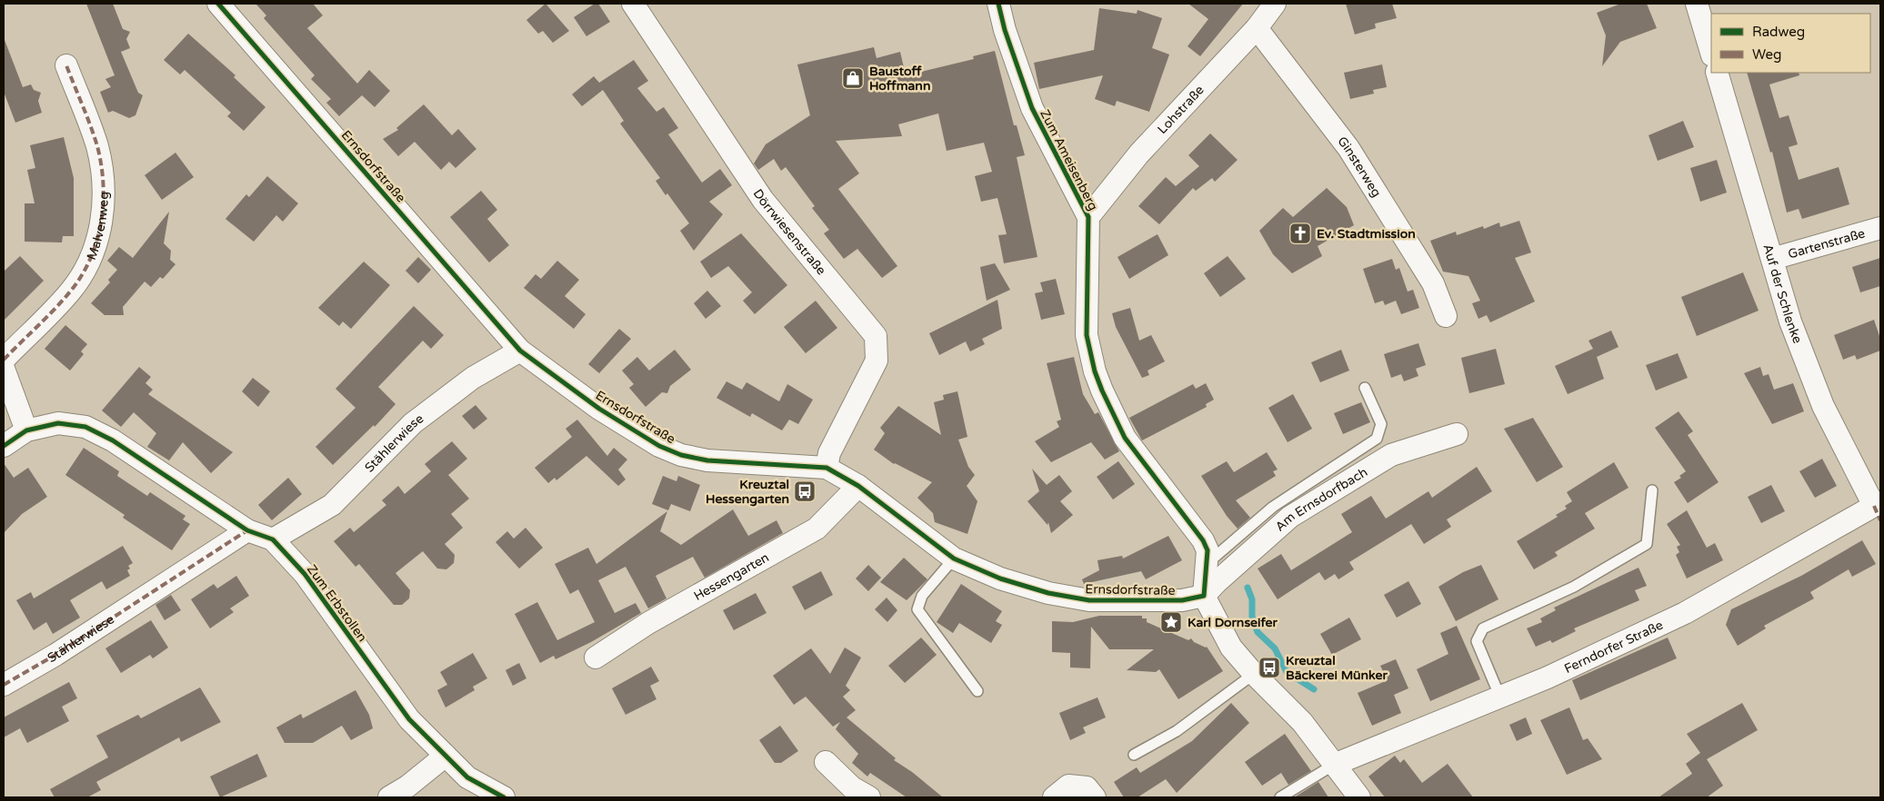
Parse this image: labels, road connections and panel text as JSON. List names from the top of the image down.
{
  "streets": {
    "street": [
      "Lohstraße",
      "Zum Ameisenberg",
      "Ernsdorfstraße",
      "Ginsterweg",
      "Malvenweg",
      "Dörrwiesenstraße",
      "Gartenstraße",
      "Auf der Schlenke",
      "Stählerwiese",
      "Am Ernsdorfbach",
      "Hessengarten",
      "Zum Erbstollen",
      "Ferndorfer Straße"
    ]
  },
  "crossings": [
    ["Lohstraße", "Zum Ameisenberg"],
    ["Lohstraße", "Ginsterweg"],
    ["Zum Ameisenberg", "Ernsdorfstraße"],
    ["Zum Ameisenberg", "Am Ernsdorfbach"],
    ["Ernsdorfstraße", "Dörrwiesenstraße"],
    ["Ernsdorfstraße", "Stählerwiese"],
    ["Ernsdorfstraße", "Am Ernsdorfbach"],
    ["Ernsdorfstraße", "Hessengarten"],
    ["Gartenstraße", "Auf der Schlenke"],
    ["Auf der Schlenke", "Ferndorfer Straße"],
    ["Stählerwiese", "Zum Erbstollen"]
  ],
  "places": {
    "shop": ["Baustoff Hoffmann"],
    "church": ["Ev. Stadtmission"],
    "bus stop": ["Kreuztal Hessengarten", "Kreuztal Bäckerei Münker"],
    "place": ["Karl Dornseifer"]
  },
  "legend": ["Radweg", "Weg"]
}
